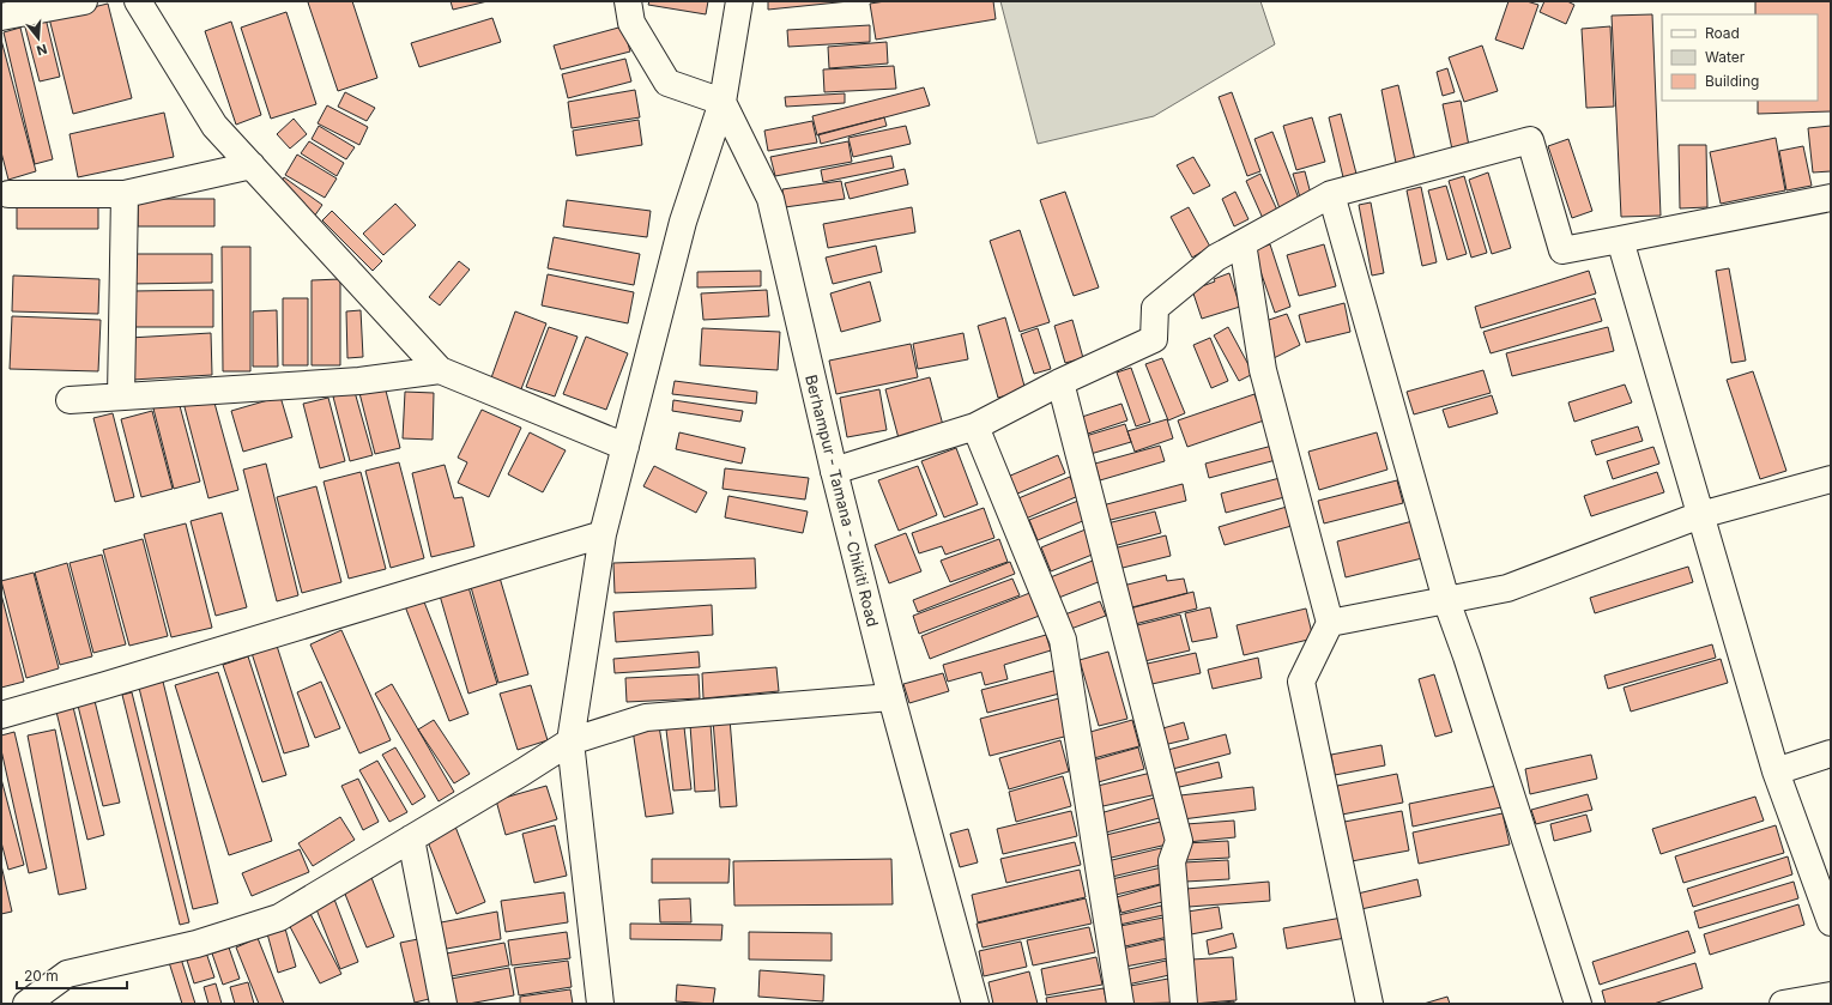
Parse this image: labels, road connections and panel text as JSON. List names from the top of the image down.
{
  "streets": {
    "street": ["Berhampur - Tamana - Chikiti Road"]
  },
  "legend": ["Road", "Water", "Building"],
  "scale_bar": "20 m",
  "north": "bottom"
}
